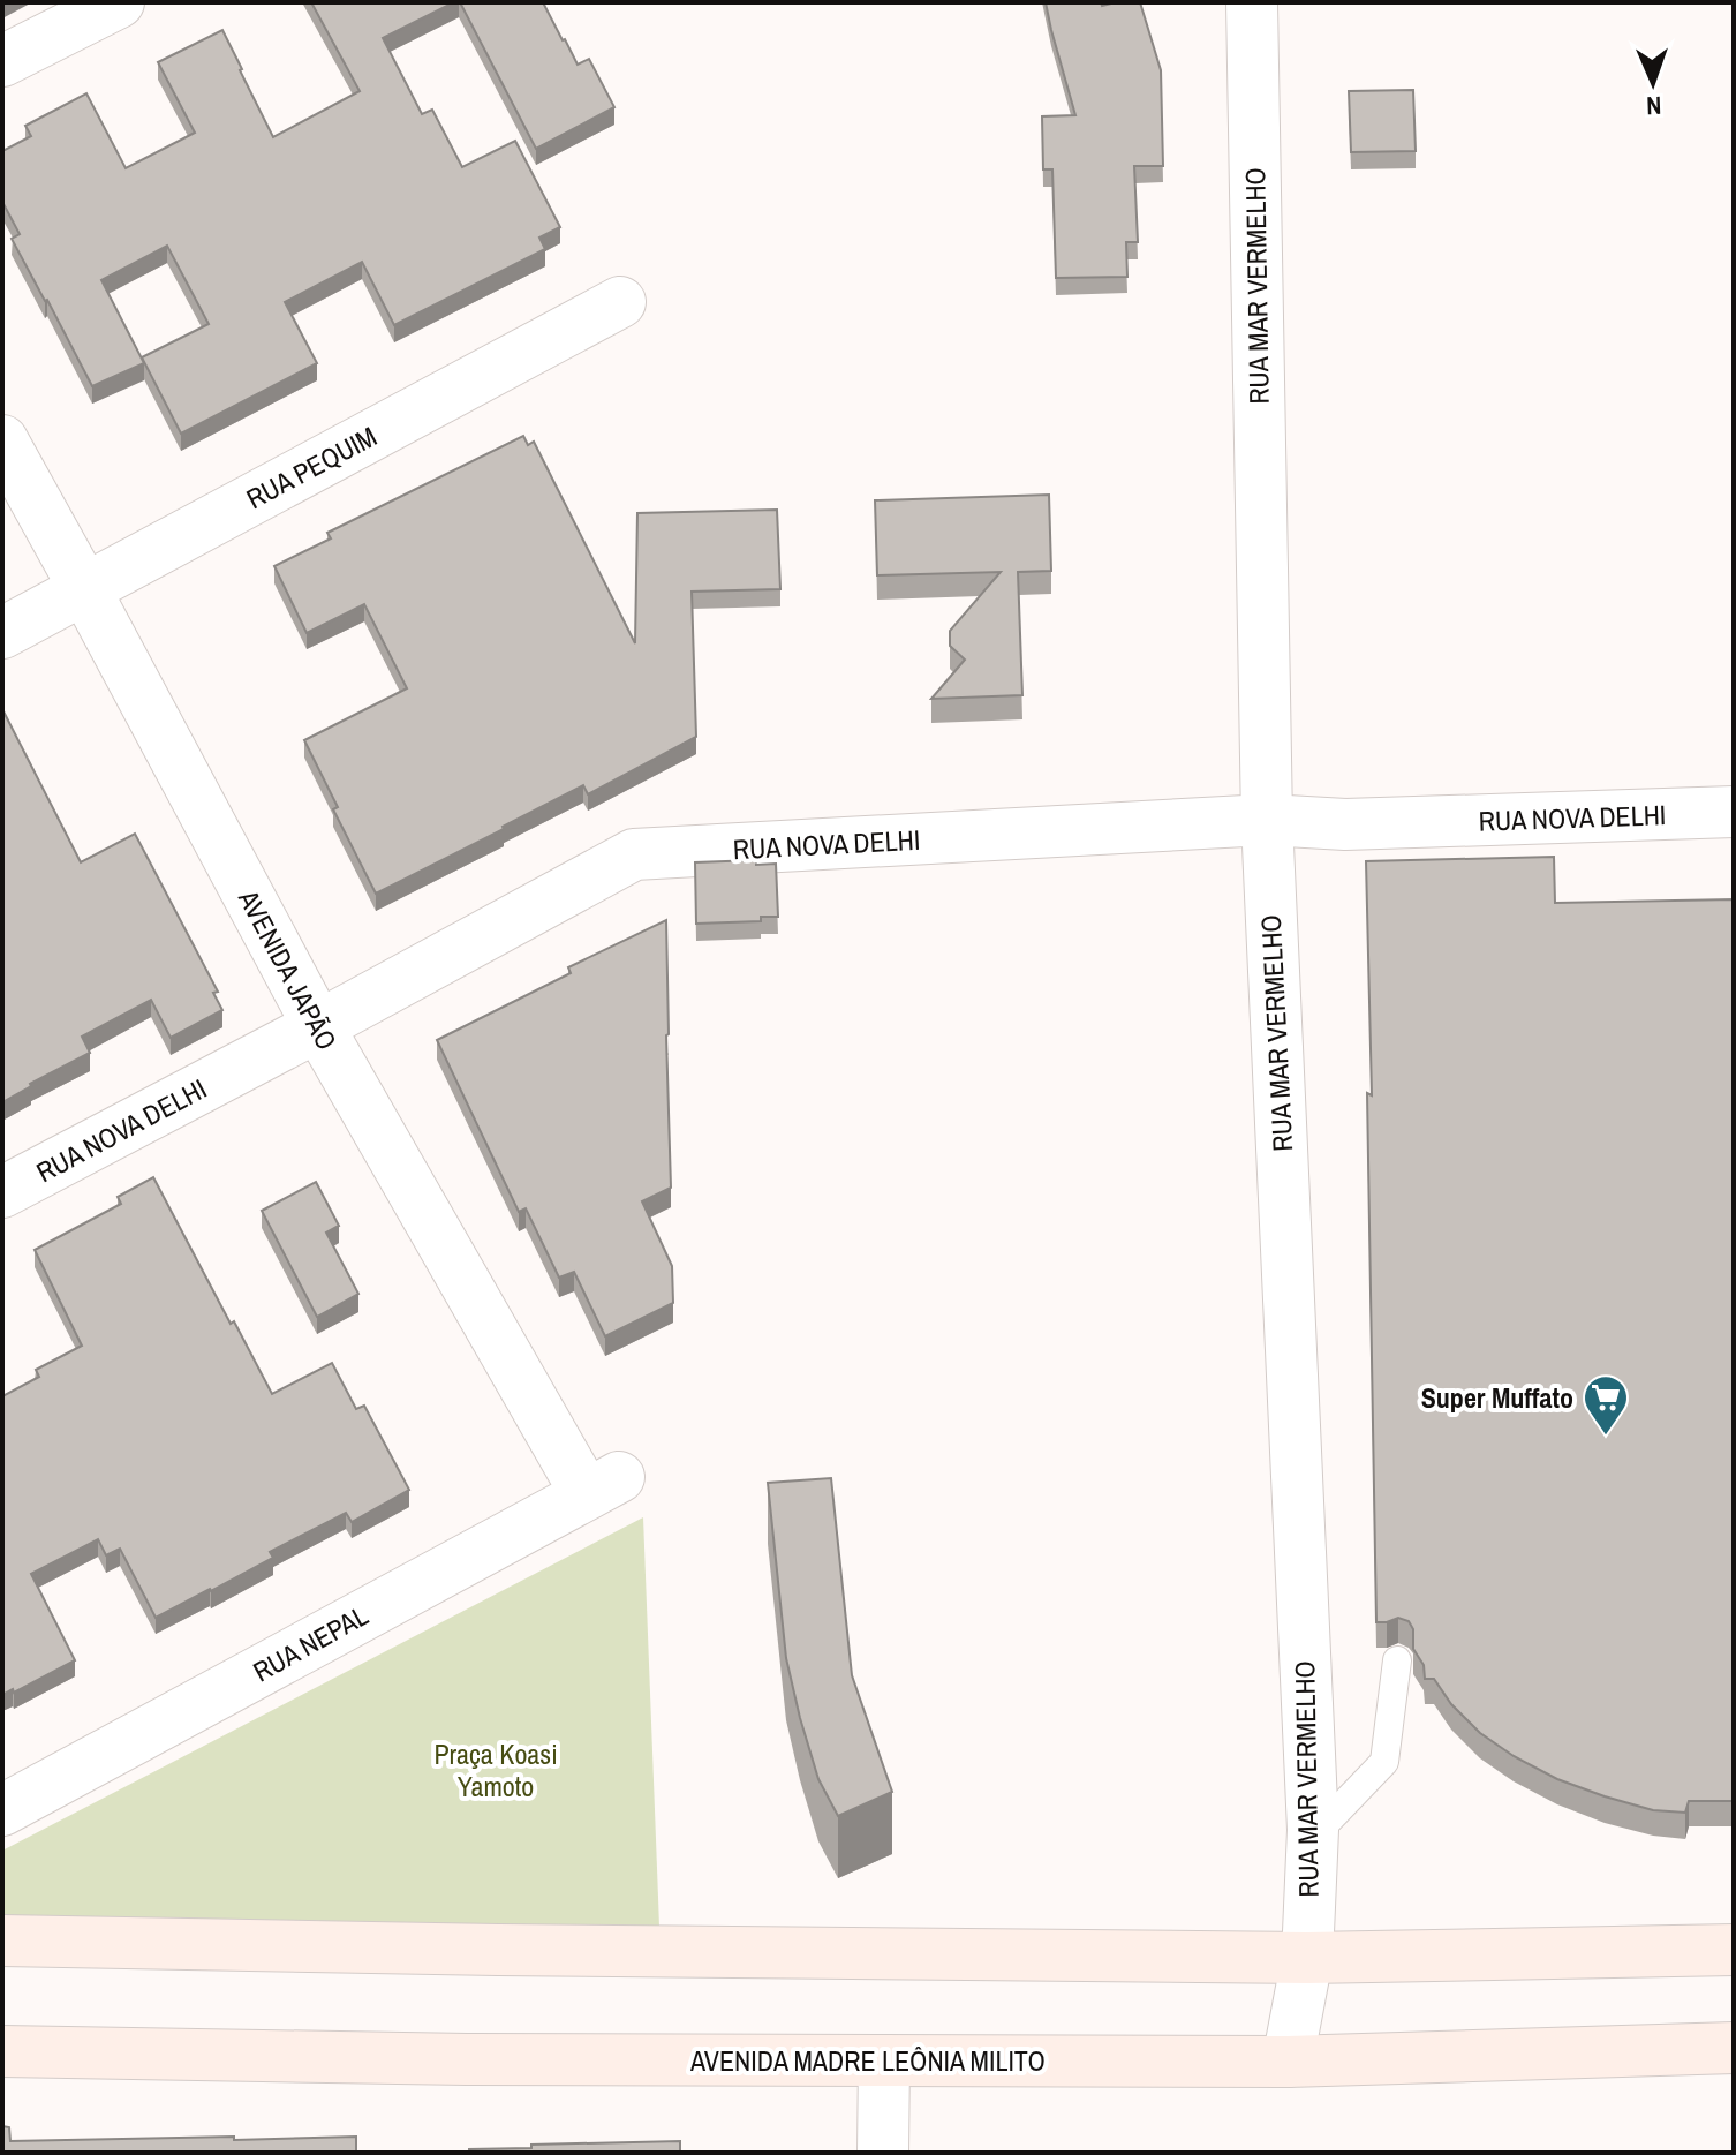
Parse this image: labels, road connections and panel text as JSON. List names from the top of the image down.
{
  "streets": {
    "main road": ["AVENIDA MADRE LEÔNIA MILITO"],
    "street": [
      "RUA MAR VERMELHO",
      "RUA PEQUIM",
      "RUA NOVA DELHI",
      "AVENIDA JAPÃO",
      "RUA NEPAL"
    ]
  },
  "crossings": [
    ["RUA MAR VERMELHO", "RUA NOVA DELHI"],
    ["RUA MAR VERMELHO", "AVENIDA MADRE LEÔNIA MILITO"],
    ["RUA PEQUIM", "AVENIDA JAPÃO"],
    ["RUA NOVA DELHI", "AVENIDA JAPÃO"],
    ["AVENIDA JAPÃO", "RUA NEPAL"]
  ],
  "parks": ["Praça Koasi Yamoto"],
  "places": {
    "supermarket": ["Super Muffato"]
  },
  "north": "bottom"
}
